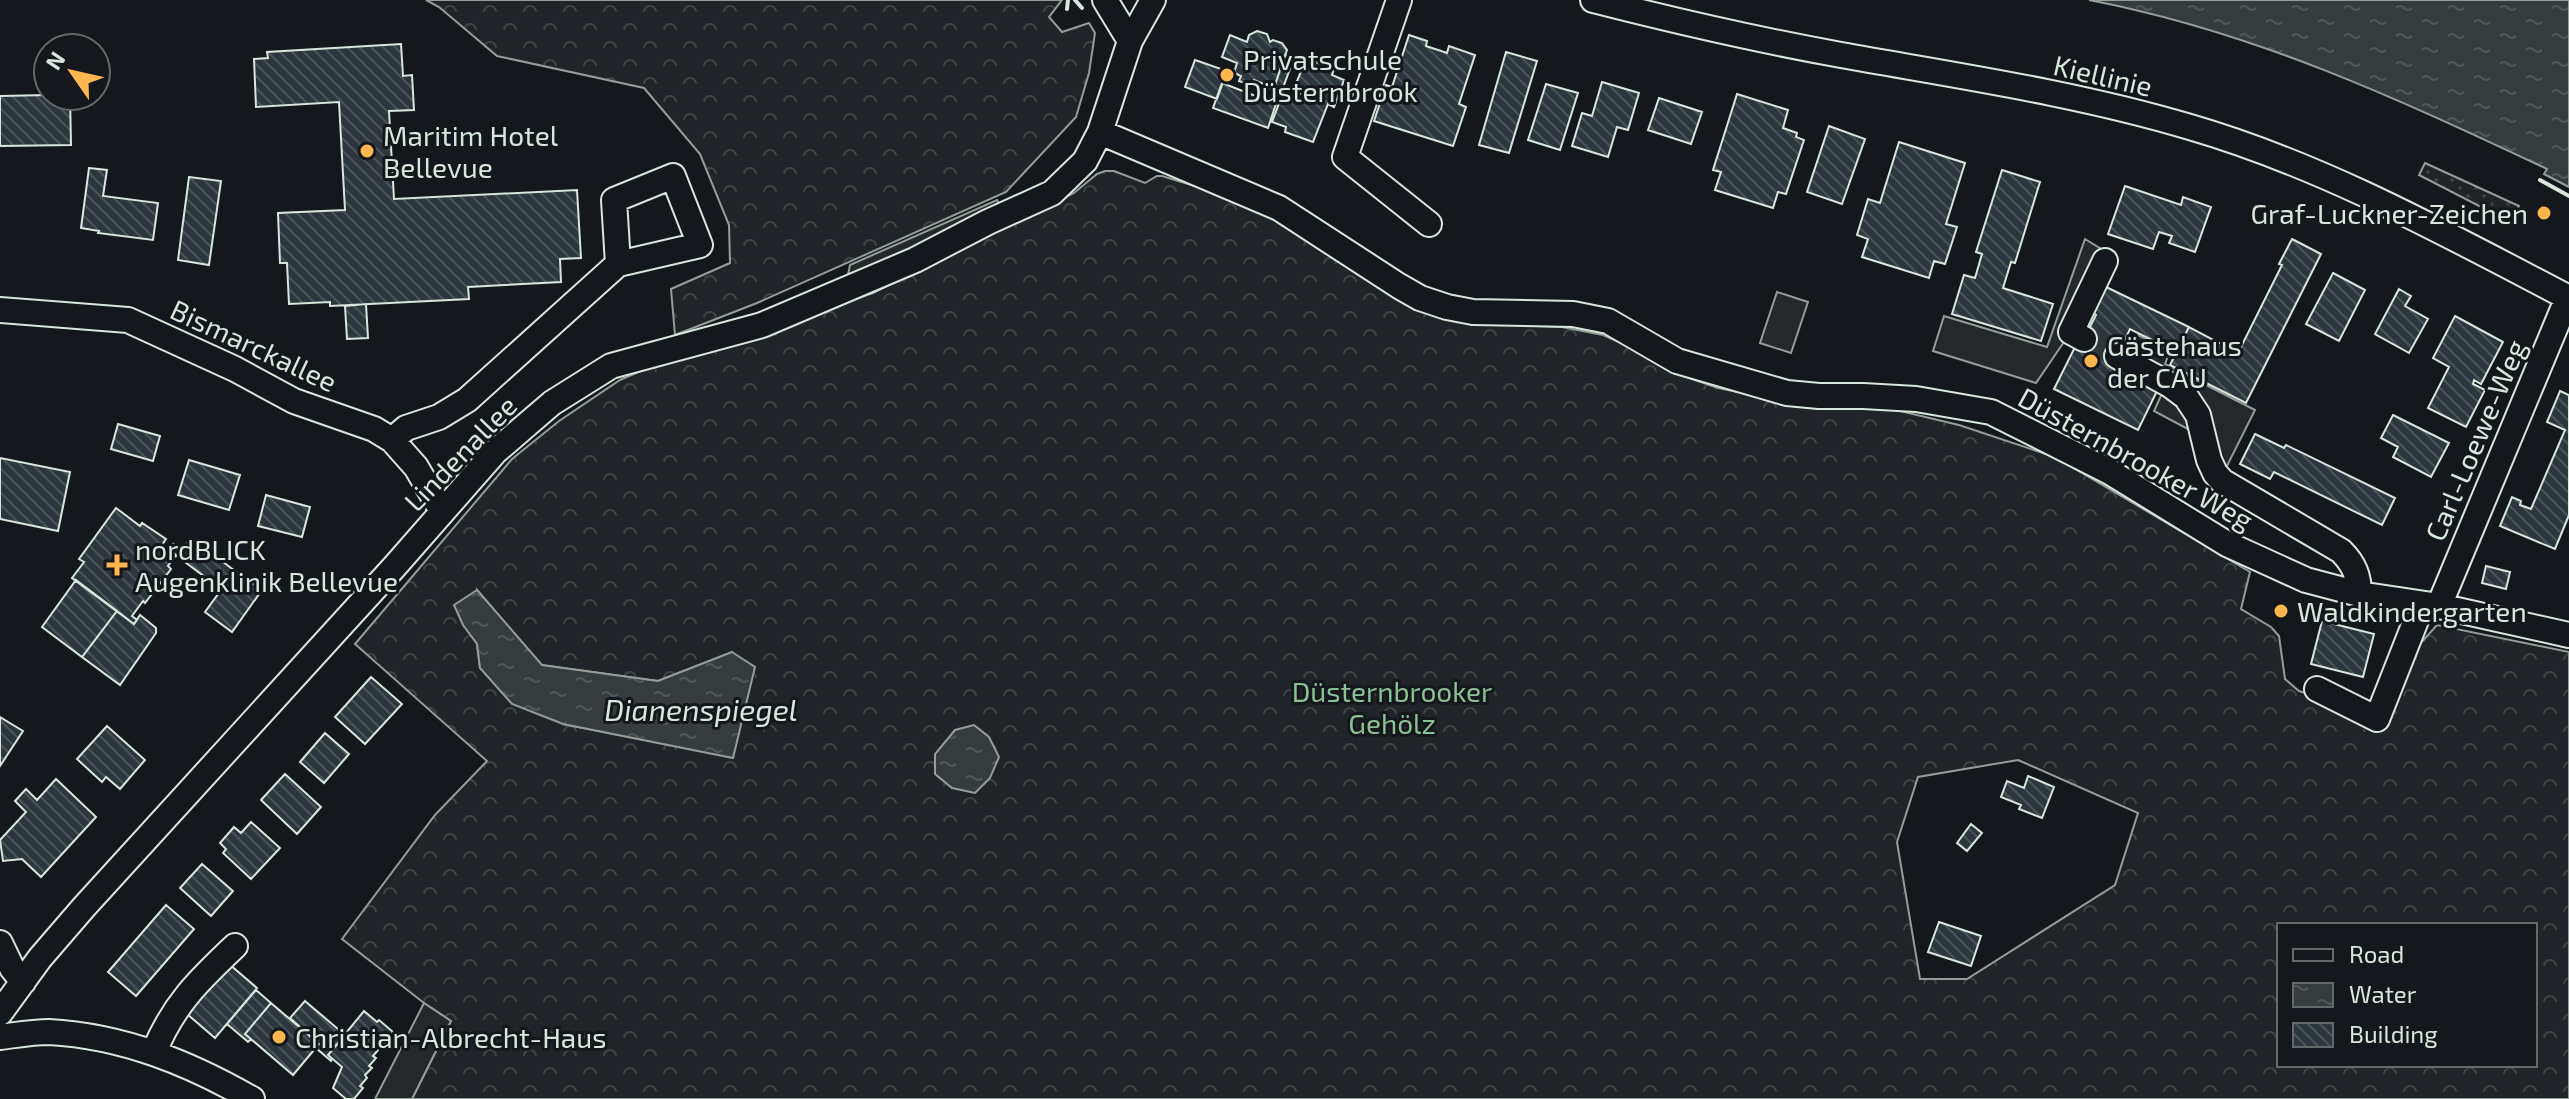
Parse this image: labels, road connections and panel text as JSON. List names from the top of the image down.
{
  "streets": {
    "street": [
      "Kiellinie",
      "Bismarckallee",
      "Carl-Loewe-Weg",
      "Lindenallee",
      "Düsternbrooker Weg"
    ]
  },
  "crossings": [
    ["Kiellinie", "Carl-Loewe-Weg"],
    ["Bismarckallee", "Lindenallee"],
    ["Carl-Loewe-Weg", "Düsternbrooker Weg"],
    ["Lindenallee", "Düsternbrooker Weg"]
  ],
  "water": ["Dianenspiegel"],
  "parks": ["Düsternbrooker Gehölz"],
  "places": {
    "other": [
      "Privatschule Düsternbrook",
      "Maritim Hotel Bellevue",
      "Graf-Luckner-Zeichen",
      "Gästehaus der CAU",
      "Waldkindergarten",
      "Christian-Albrecht-Haus"
    ],
    "health": ["nordBLICK Augenklinik Bellevue"]
  },
  "legend": ["Road", "Water", "Building"],
  "north": "top left"
}
